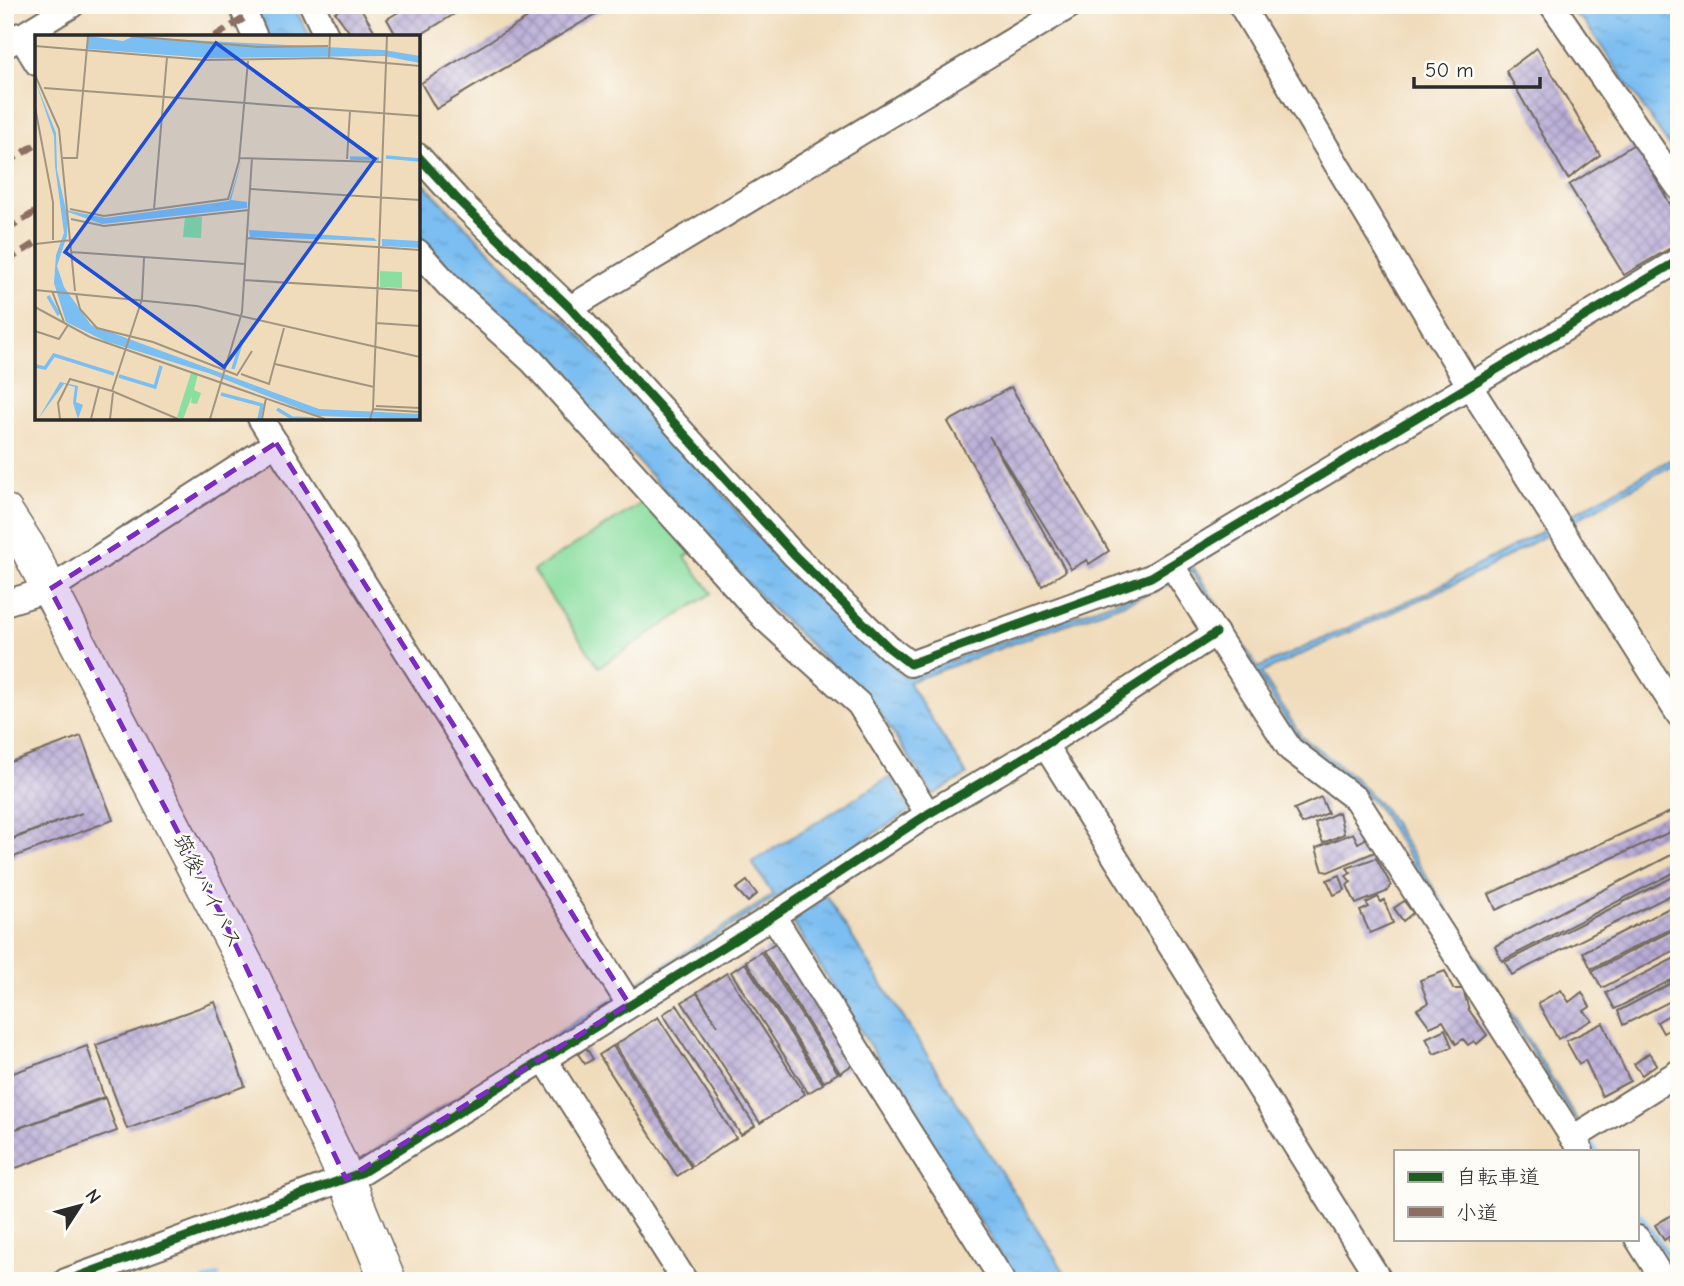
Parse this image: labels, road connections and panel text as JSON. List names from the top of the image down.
{
  "streets": {
    "highway": ["筑後バイパス"]
  },
  "legend": ["自転車道", "小道"],
  "scale_bar": "50 m",
  "north": "top right"
}
